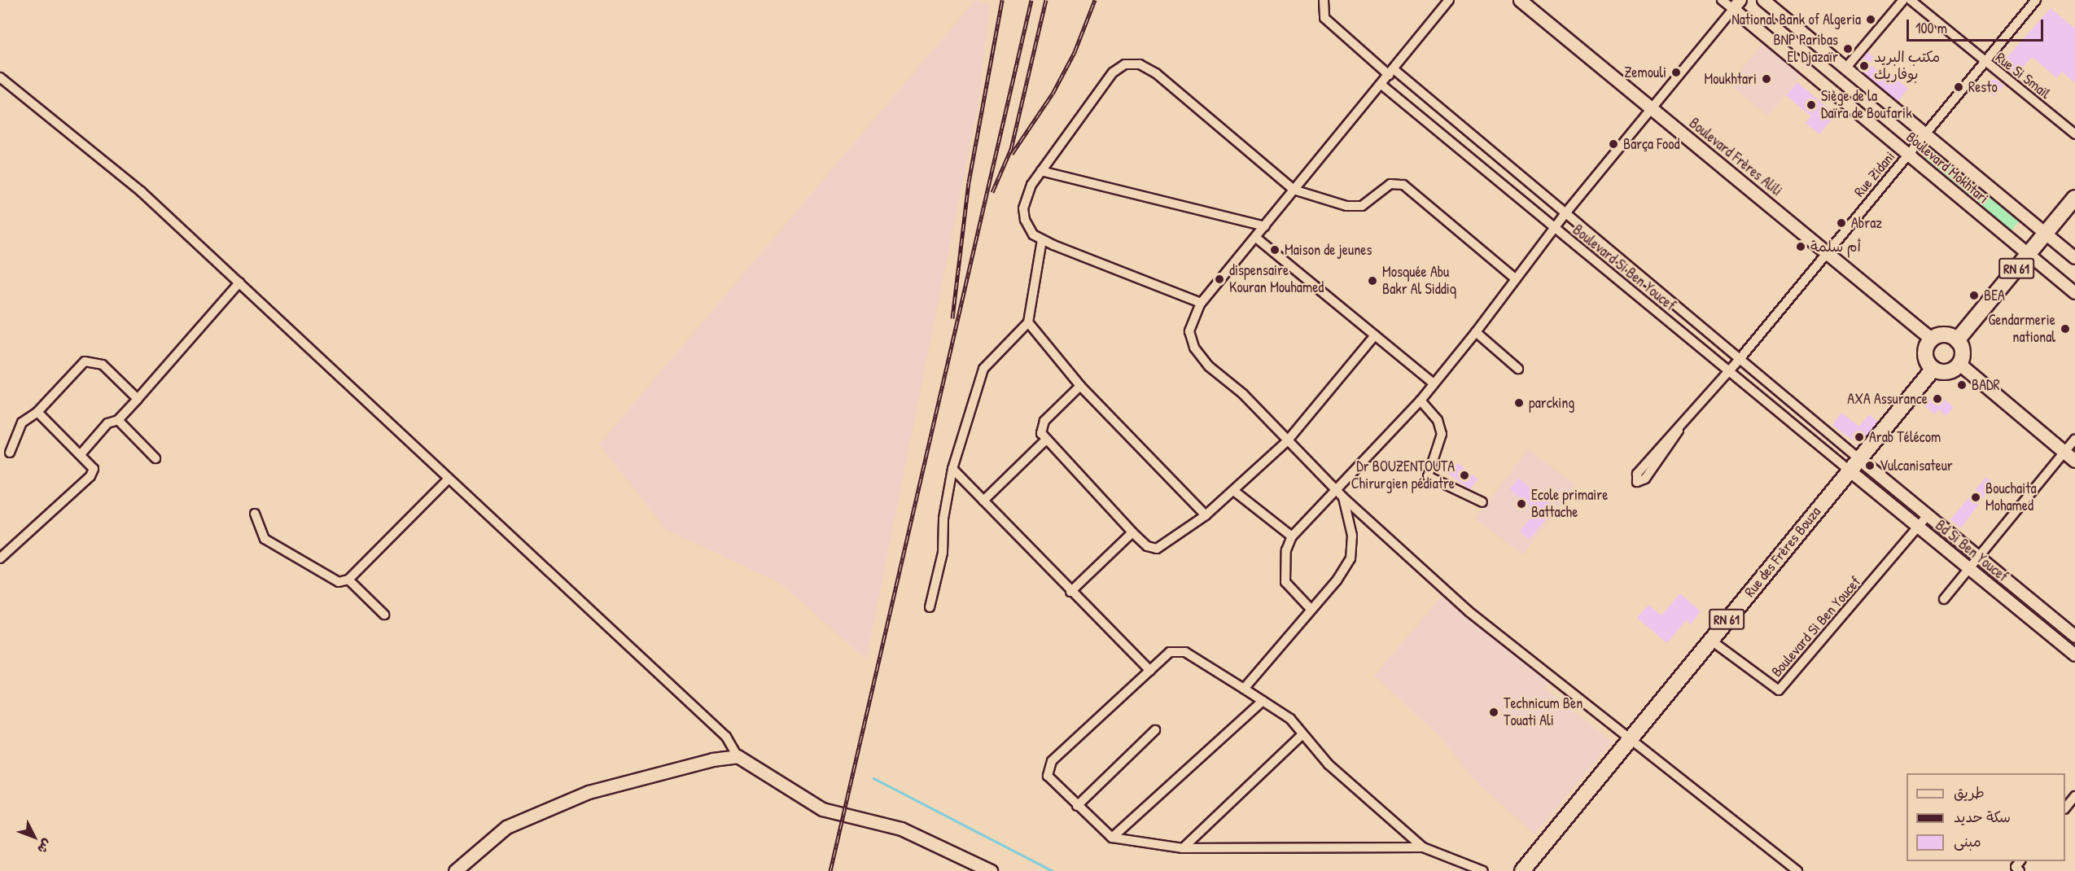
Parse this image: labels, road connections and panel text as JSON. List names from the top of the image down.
{
  "streets": {
    "main road": ["Boulevard Frères Alili", "RN 61", "Rue des Frères Bouza"],
    "street": [
      "Rue Si Smaïl",
      "Boulevard Mokhtari",
      "Rue Zidani",
      "Boulevard Si Ben Youcef",
      "Bd Si Ben Youcef"
    ]
  },
  "crossings": [
    ["Rue Si Smaïl", "Rue Zidani"],
    ["Boulevard Frères Alili", "Rue Zidani"],
    ["Boulevard Frères Alili", "RN 61"],
    ["Boulevard Frères Alili", "Rue des Frères Bouza"],
    ["Boulevard Mokhtari", "Rue Zidani"],
    ["Boulevard Mokhtari", "RN 61"],
    ["Rue Zidani", "Boulevard Si Ben Youcef"],
    ["Boulevard Si Ben Youcef", "Bd Si Ben Youcef"],
    ["Boulevard Si Ben Youcef", "Rue des Frères Bouza"],
    ["RN 61", "Rue des Frères Bouza"],
    ["Bd Si Ben Youcef", "Rue des Frères Bouza"]
  ],
  "places": [
    "National Bank of Algeria",
    "BNP Paribas El Djazaïr",
    "مكتب البريد بوفاريك",
    "Zemouli",
    "Moukhtari",
    "Resto",
    "Siège de la Daïra de Boufarik",
    "Barça Food",
    "Abraz",
    "أم سلمة",
    "Maison de jeunes",
    "dispensaire Kouran Mouhamed",
    "Mosquée Abu Bakr Al Siddiq",
    "BEA",
    "Gendarmerie national",
    "BADR",
    "AXA Assurance",
    "parcking",
    "Arab Télécom",
    "Vulcanisateur",
    "Dr BOUZENTOUTA Chirurgien pédiatre",
    "Bouchaita Mohamed",
    "Ecole primaire Battache",
    "Technicum Ben Touati Ali"
  ],
  "legend": ["طريق", "سكة حديد", "مبنى"],
  "scale_bar": "100 m",
  "north": "bottom right"
}
